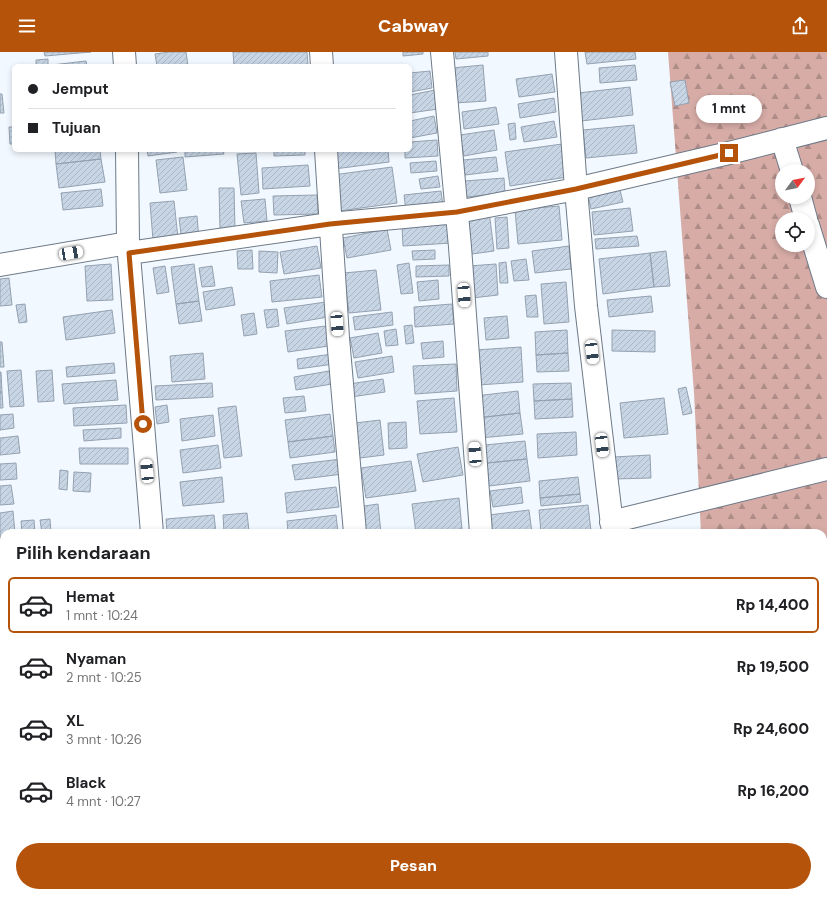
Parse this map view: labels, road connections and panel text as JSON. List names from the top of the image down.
{
  "north": "top right",
  "page": {
    "header": "Cabway",
    "banner": ["Jemput", "Tujuan"],
    "bubble": "1 mnt",
    "heading": "Pilih kendaraan",
    "list": [
      {
        "name": "Hemat",
        "note": "1 mnt · 10:24",
        "value": "Rp 14,400"
      },
      {
        "name": "Nyaman",
        "note": "2 mnt · 10:25",
        "value": "Rp 19,500"
      },
      {
        "name": "XL",
        "note": "3 mnt · 10:26",
        "value": "Rp 24,600"
      },
      {
        "name": "Black",
        "note": "4 mnt · 10:27",
        "value": "Rp 16,200"
      }
    ],
    "buttons": "Pesan"
  }
}
